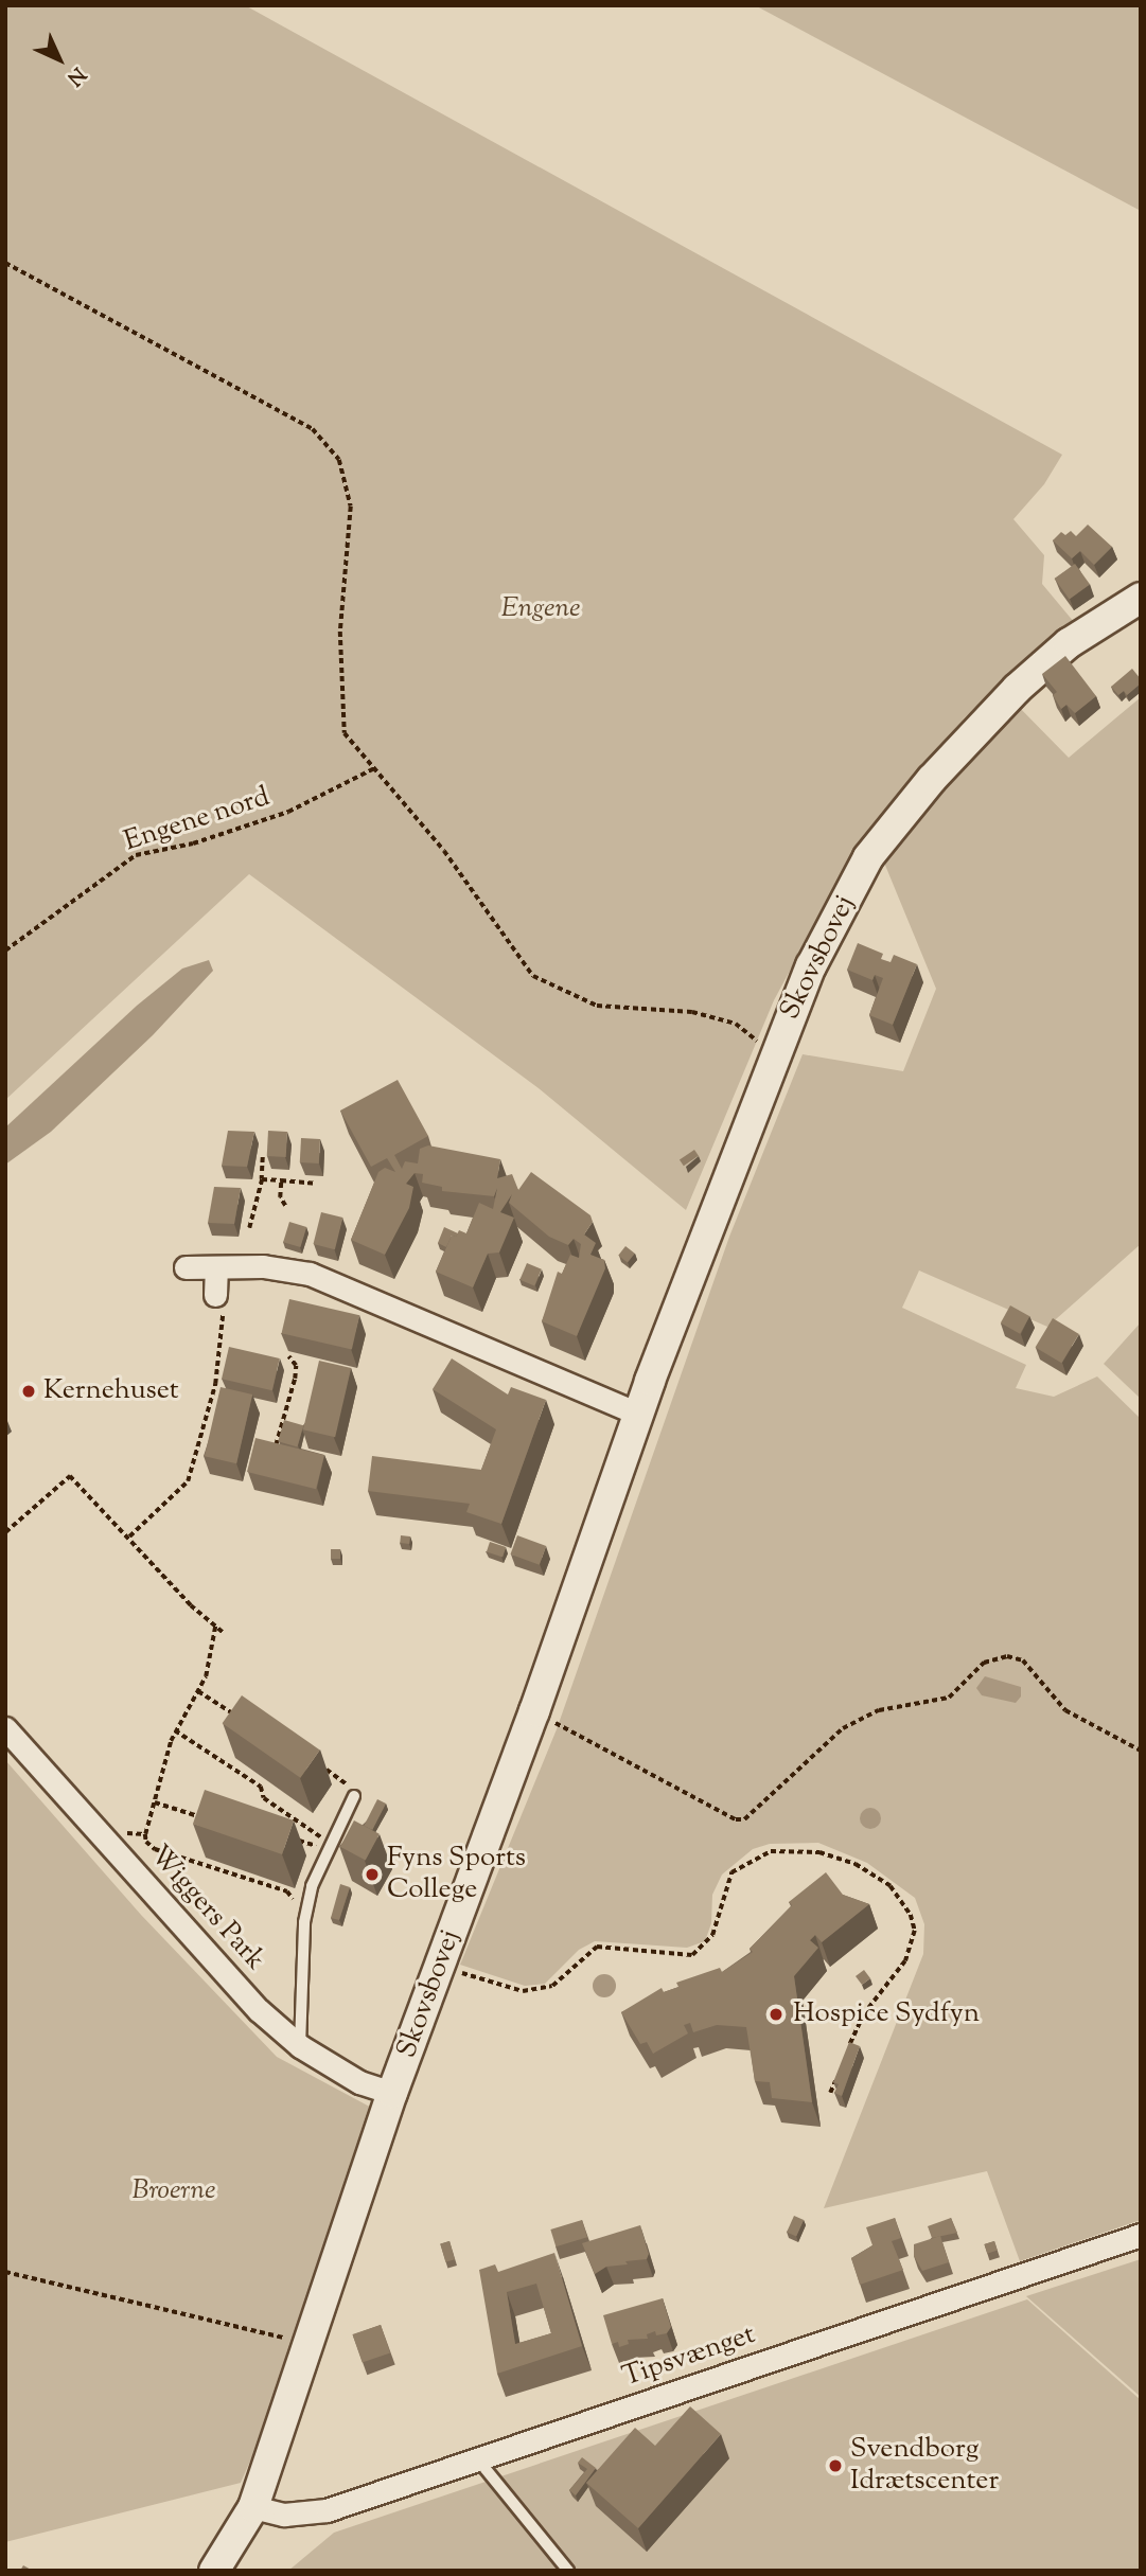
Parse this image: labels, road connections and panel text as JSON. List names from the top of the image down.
{
  "streets": {
    "street": ["Skovsbovej", "Wiggers Park", "Tipsvænget"],
    "path": ["Engene nord"]
  },
  "crossings": [
    ["Skovsbovej", "Wiggers Park"],
    ["Skovsbovej", "Tipsvænget"]
  ],
  "parks": ["Engene", "Broerne"],
  "places": [
    "Kernehuset",
    "Fyns Sports College",
    "Hospice Sydfyn",
    "Svendborg Idrætscenter"
  ],
  "north": "bottom right"
}
